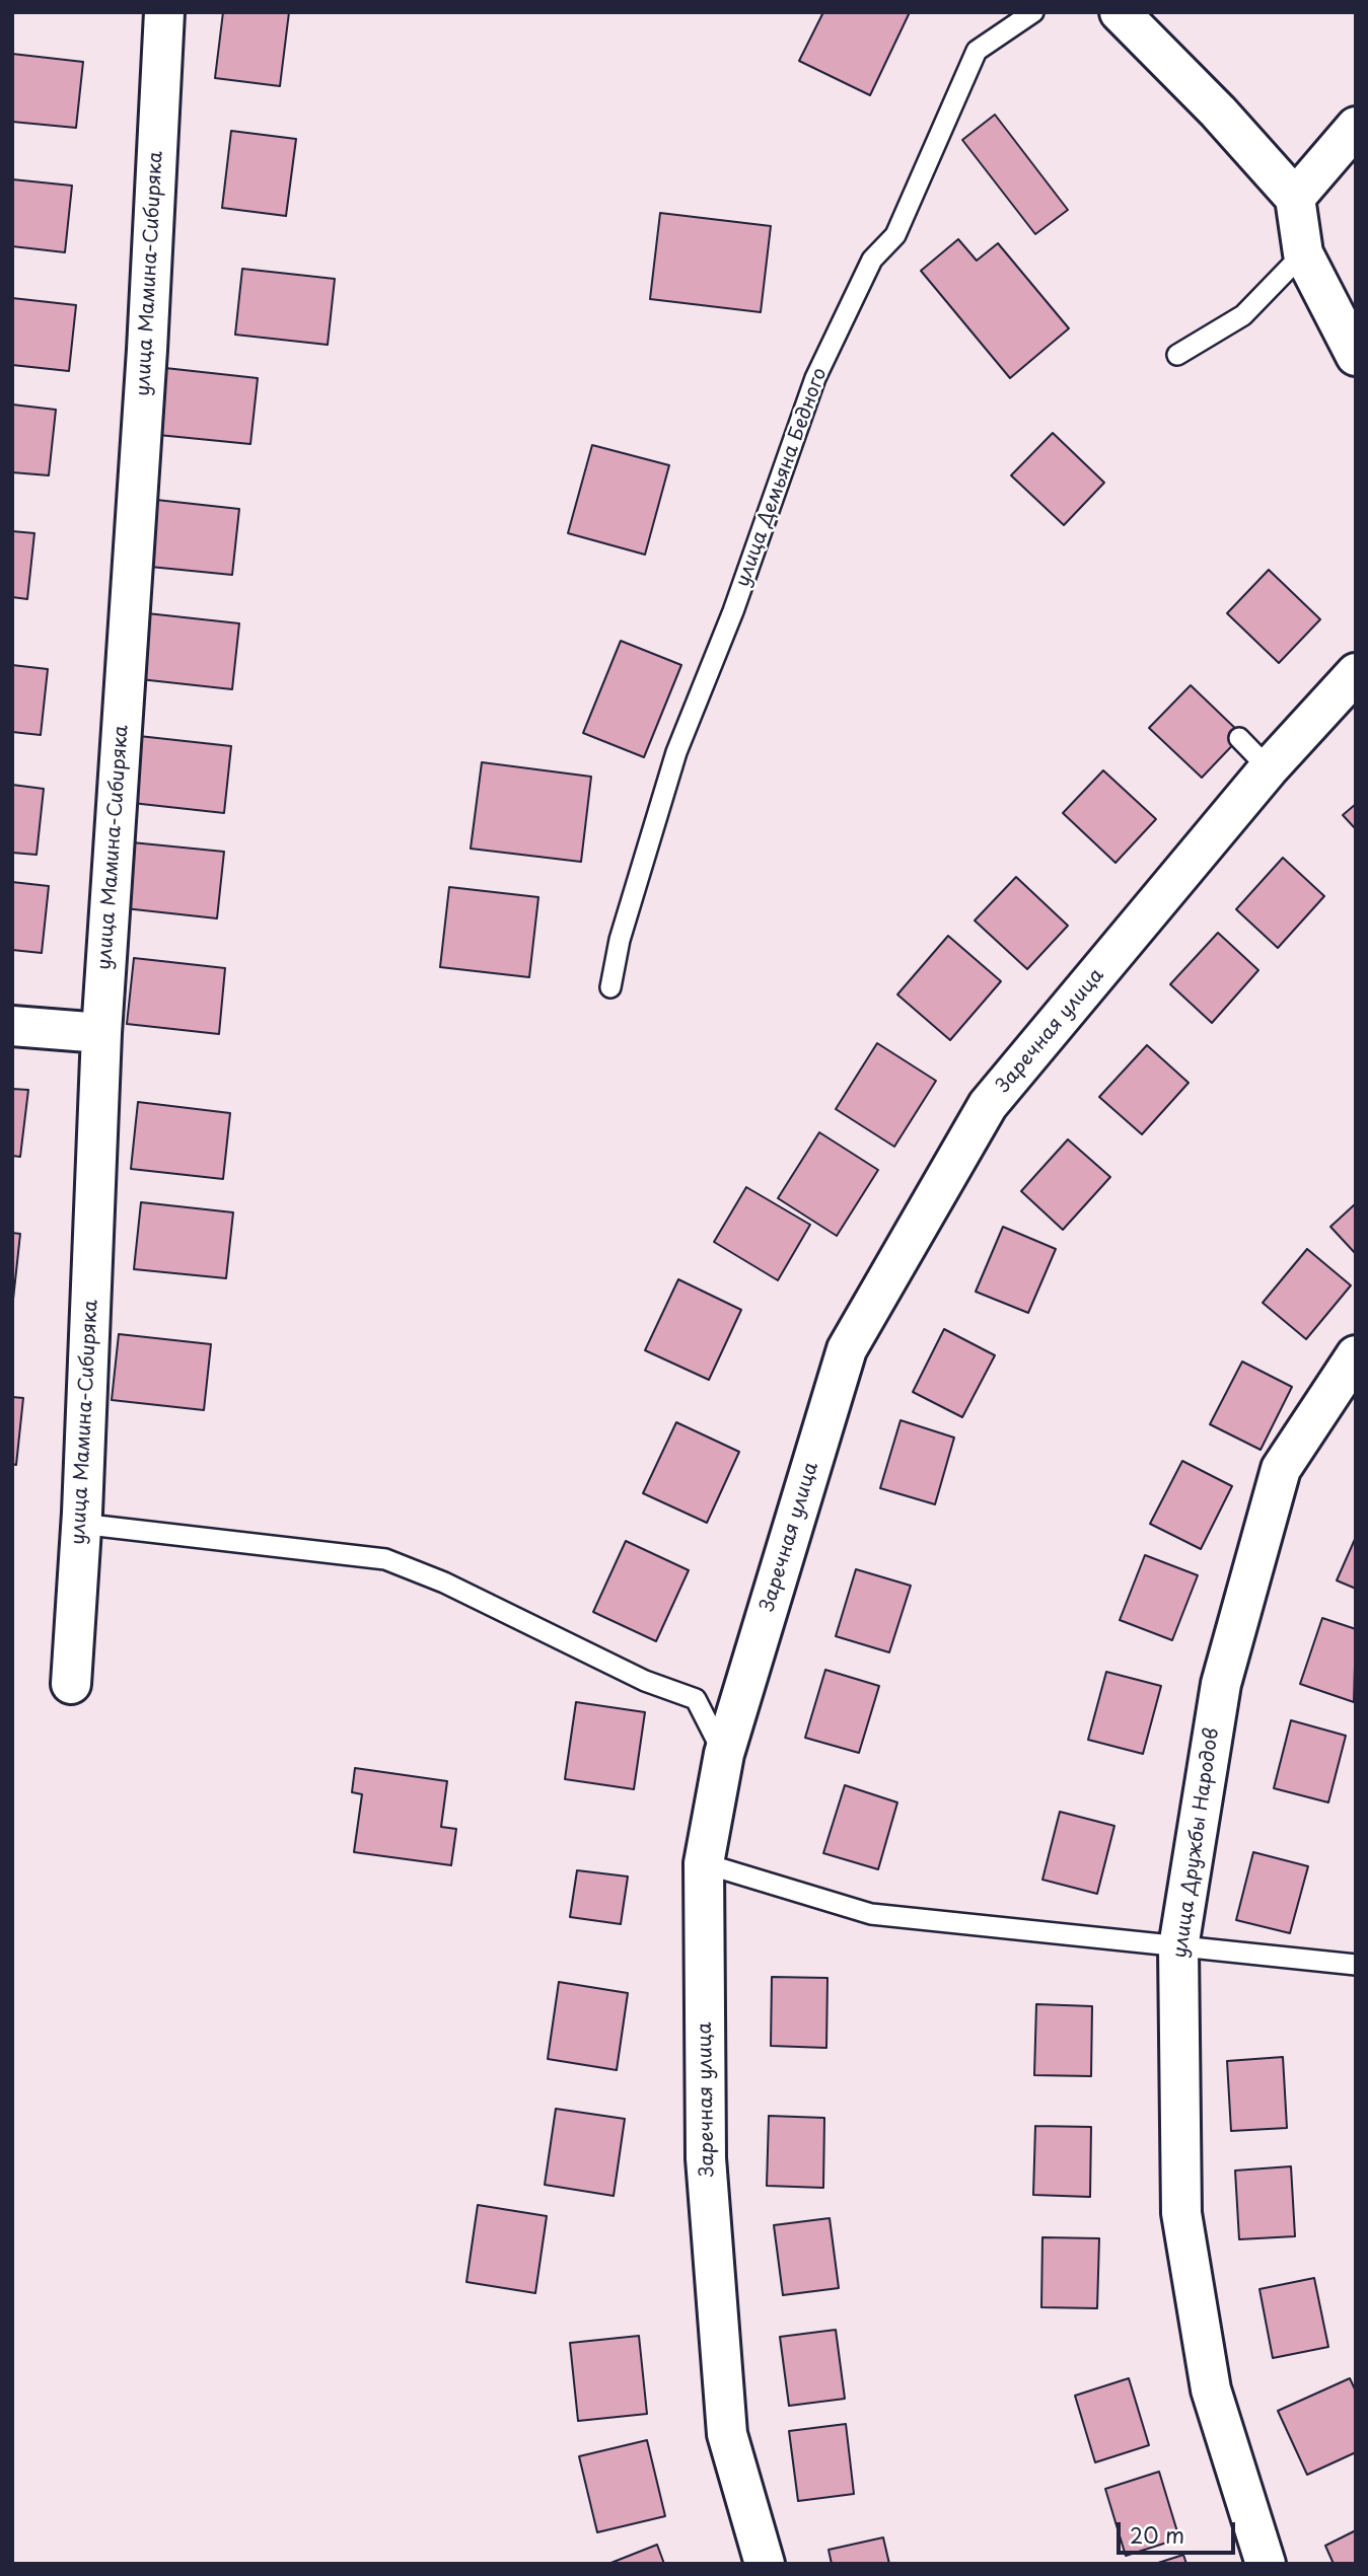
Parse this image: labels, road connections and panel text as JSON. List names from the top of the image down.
{
  "streets": {
    "street": ["улица Мамина-Сибиряка", "Заречная улица", "улица Дружбы Народов"],
    "lane": ["улица Демьяна Бедного"]
  },
  "scale_bar": "20 m"
}
